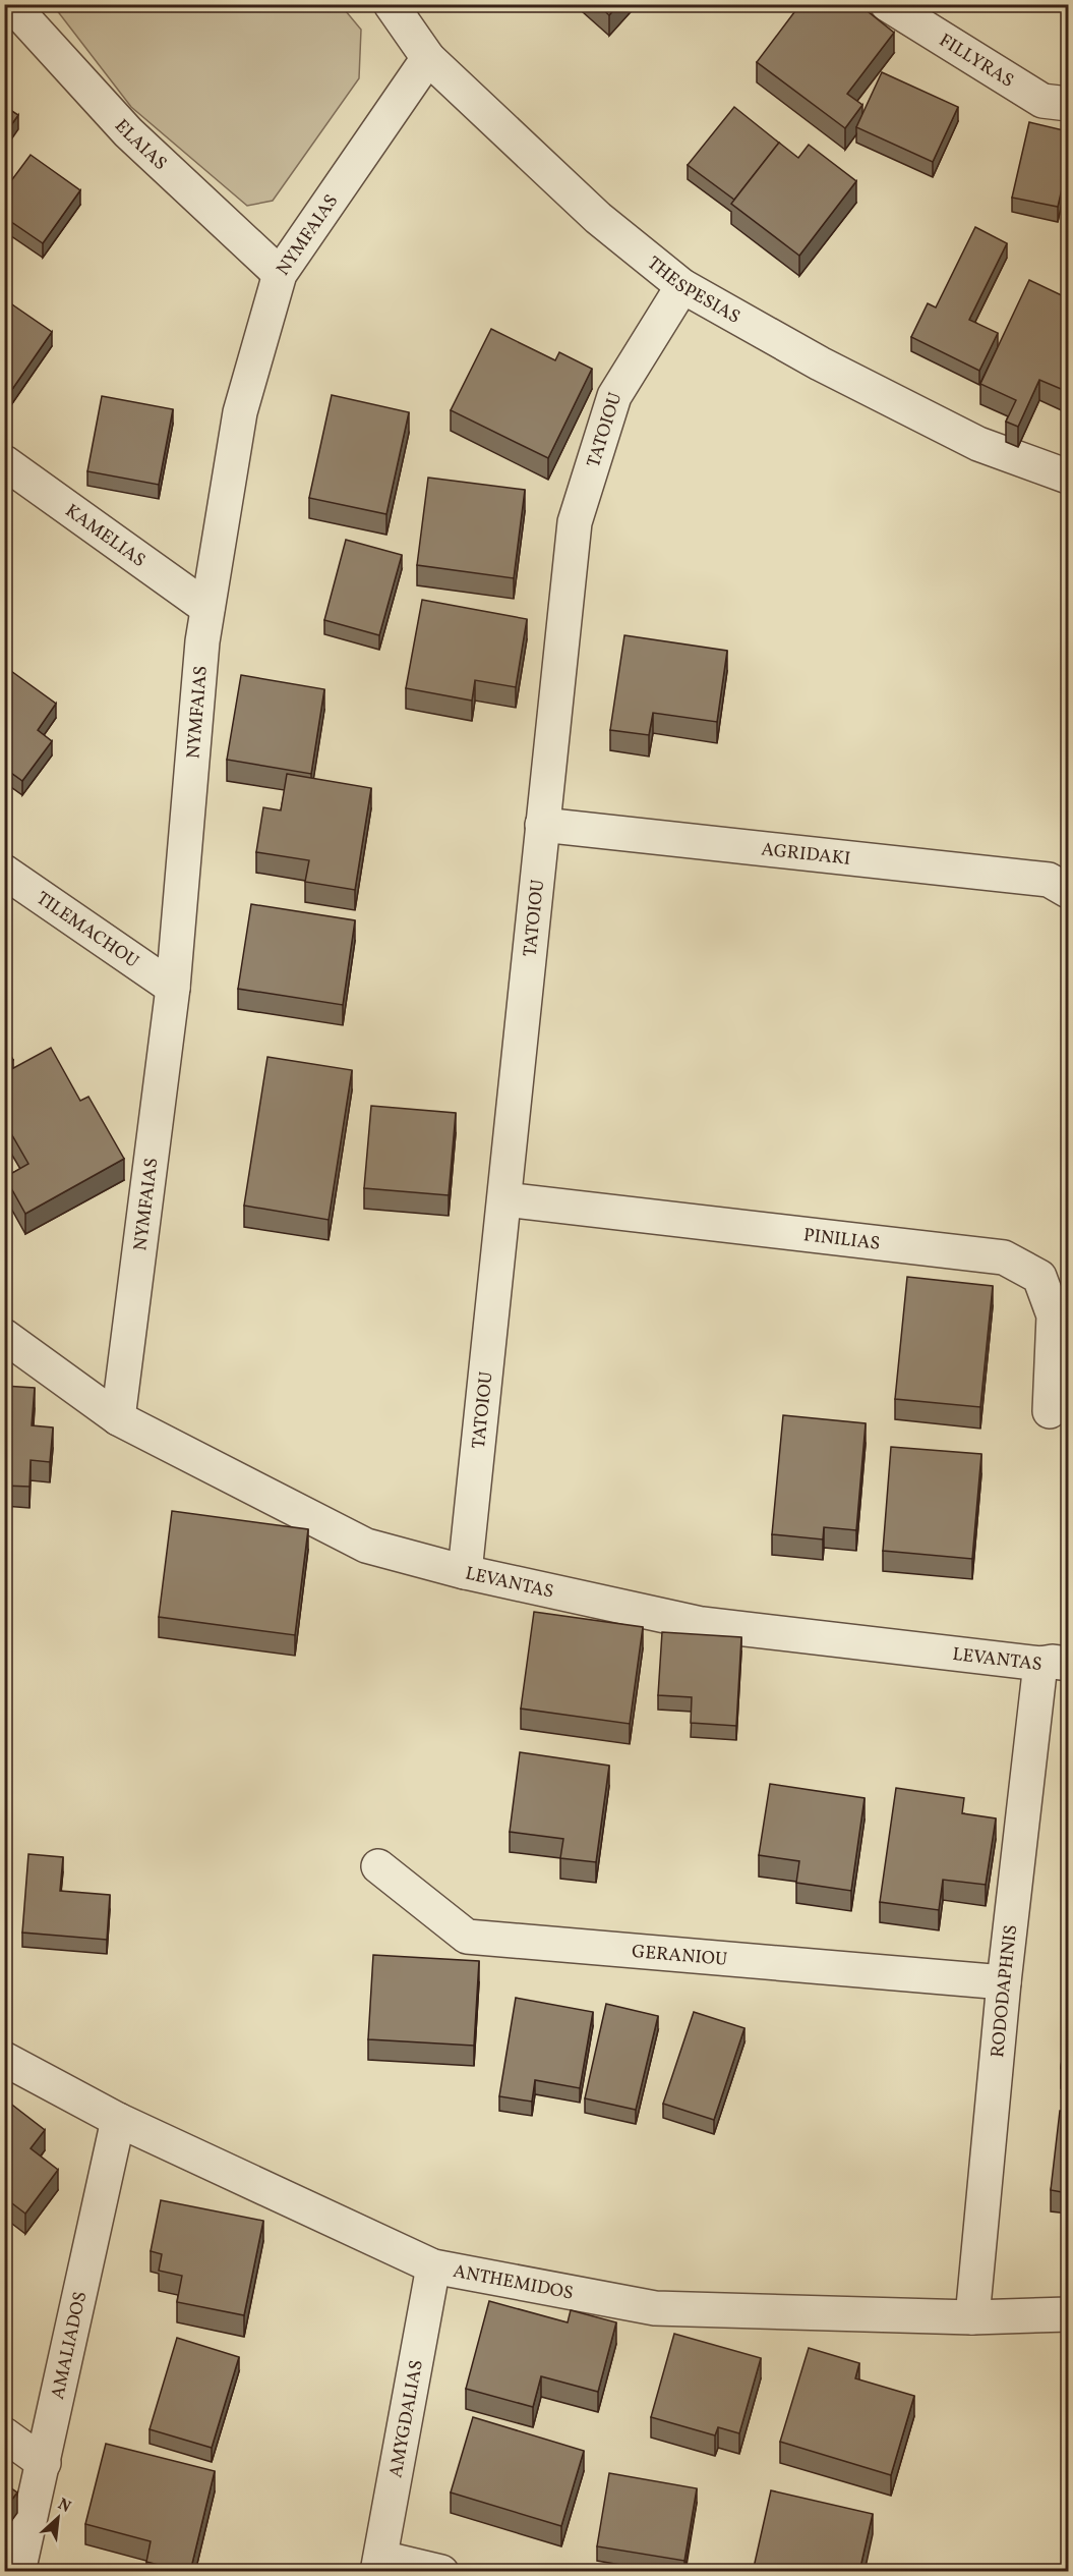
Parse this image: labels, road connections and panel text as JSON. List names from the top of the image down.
{
  "streets": {
    "street": [
      "FILLYRAS",
      "ELAIAS",
      "NYMFAIAS",
      "THESPESIAS",
      "TATOIOU",
      "KAMELIAS",
      "AGRIDAKI",
      "TILEMACHOU",
      "PINILIAS",
      "LEVANTAS",
      "GERANIOU",
      "RODODAPHNIS",
      "ANTHEMIDOS",
      "AMALIADOS",
      "AMYGDALIAS"
    ]
  },
  "crossings": [
    ["ELAIAS", "NYMFAIAS"],
    ["NYMFAIAS", "THESPESIAS"],
    ["NYMFAIAS", "KAMELIAS"],
    ["NYMFAIAS", "TILEMACHOU"],
    ["NYMFAIAS", "LEVANTAS"],
    ["THESPESIAS", "TATOIOU"],
    ["TATOIOU", "AGRIDAKI"],
    ["TATOIOU", "PINILIAS"],
    ["TATOIOU", "LEVANTAS"],
    ["LEVANTAS", "RODODAPHNIS"],
    ["GERANIOU", "RODODAPHNIS"],
    ["RODODAPHNIS", "ANTHEMIDOS"],
    ["ANTHEMIDOS", "AMALIADOS"],
    ["ANTHEMIDOS", "AMYGDALIAS"]
  ],
  "north": "top right"
}
